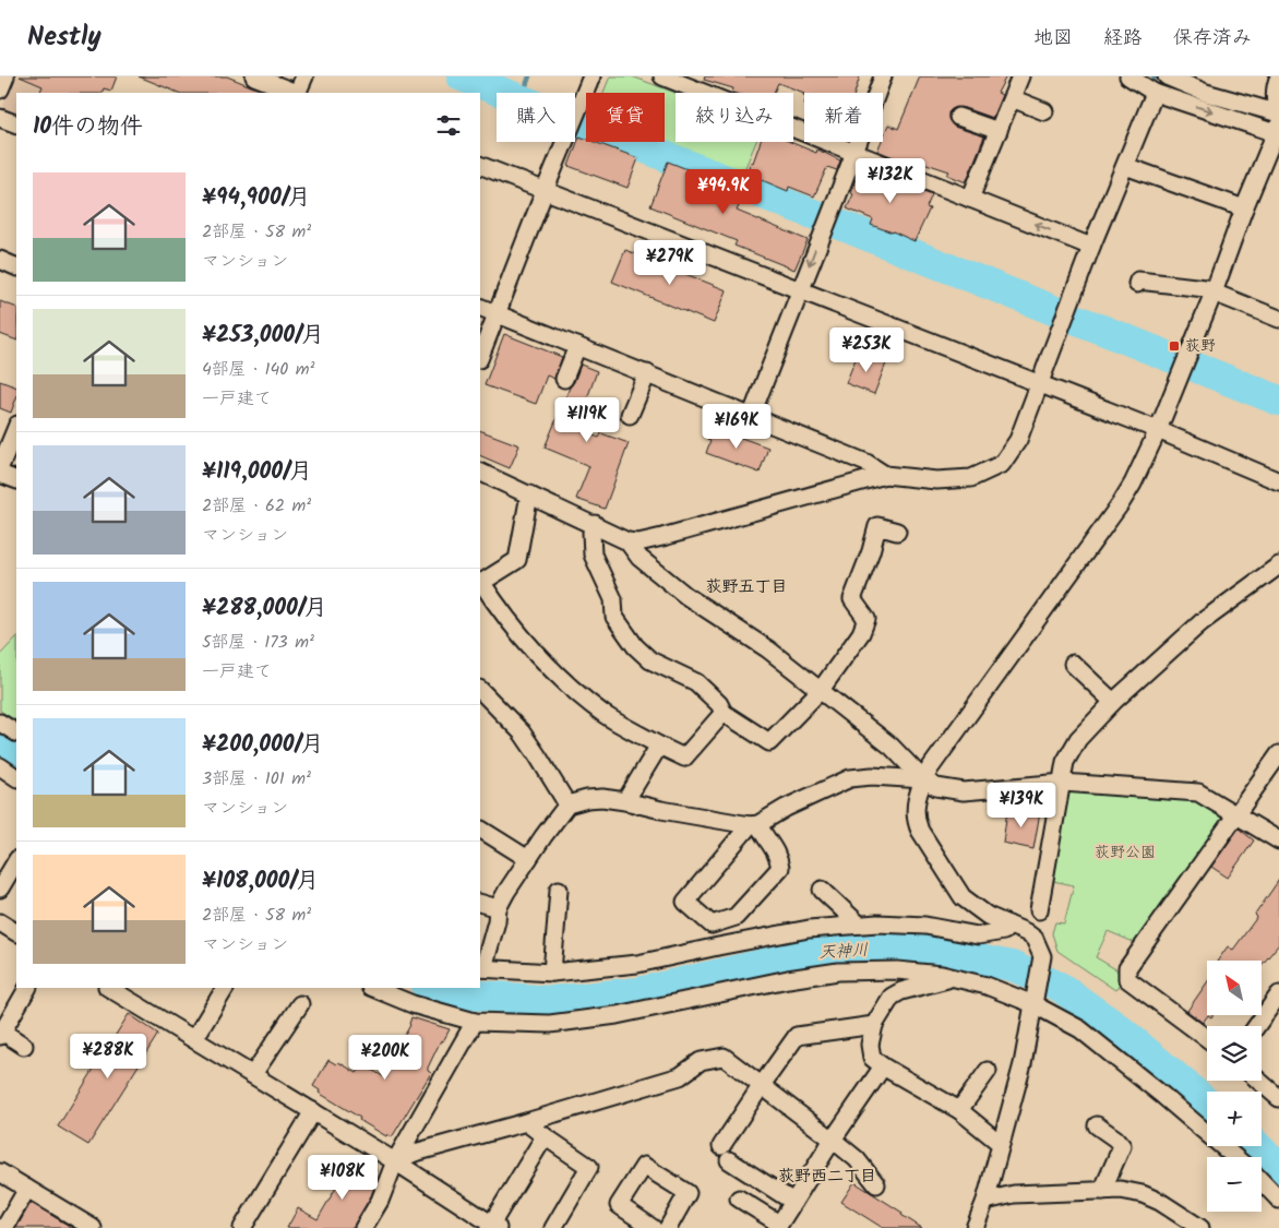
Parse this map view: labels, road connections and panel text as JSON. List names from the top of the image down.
{
  "districts": ["荻野五丁目", "荻野西二丁目"],
  "water": ["天神川"],
  "parks": ["荻野公園"],
  "places": {
    "transit": ["荻野"]
  },
  "north": "top left",
  "page": {
    "header": "Nestly",
    "nav": ["地図", "経路", "保存済み"],
    "chip": [
      "購入",
      "賃貸",
      "絞り込み",
      "新着"
    ],
    "heading": "10件の物件",
    "price": [
      "¥132K",
      "¥94.9K",
      "¥279K",
      "¥253K",
      "¥119K",
      "¥169K",
      "¥139K",
      "¥288K",
      "¥200K",
      "¥108K"
    ],
    "list": [
      {
        "name": "¥94,900/月",
        "note": "2部屋 · 58 m² · マンション"
      },
      {
        "name": "¥253,000/月",
        "note": "4部屋 · 140 m² · 一戸建て"
      },
      {
        "name": "¥119,000/月",
        "note": "2部屋 · 62 m² · マンション"
      },
      {
        "name": "¥288,000/月",
        "note": "5部屋 · 173 m² · 一戸建て"
      },
      {
        "name": "¥200,000/月",
        "note": "3部屋 · 101 m² · マンション"
      },
      {
        "name": "¥108,000/月",
        "note": "2部屋 · 58 m² · マンション"
      }
    ],
    "map_buttons": ["+", "−"]
  }
}
